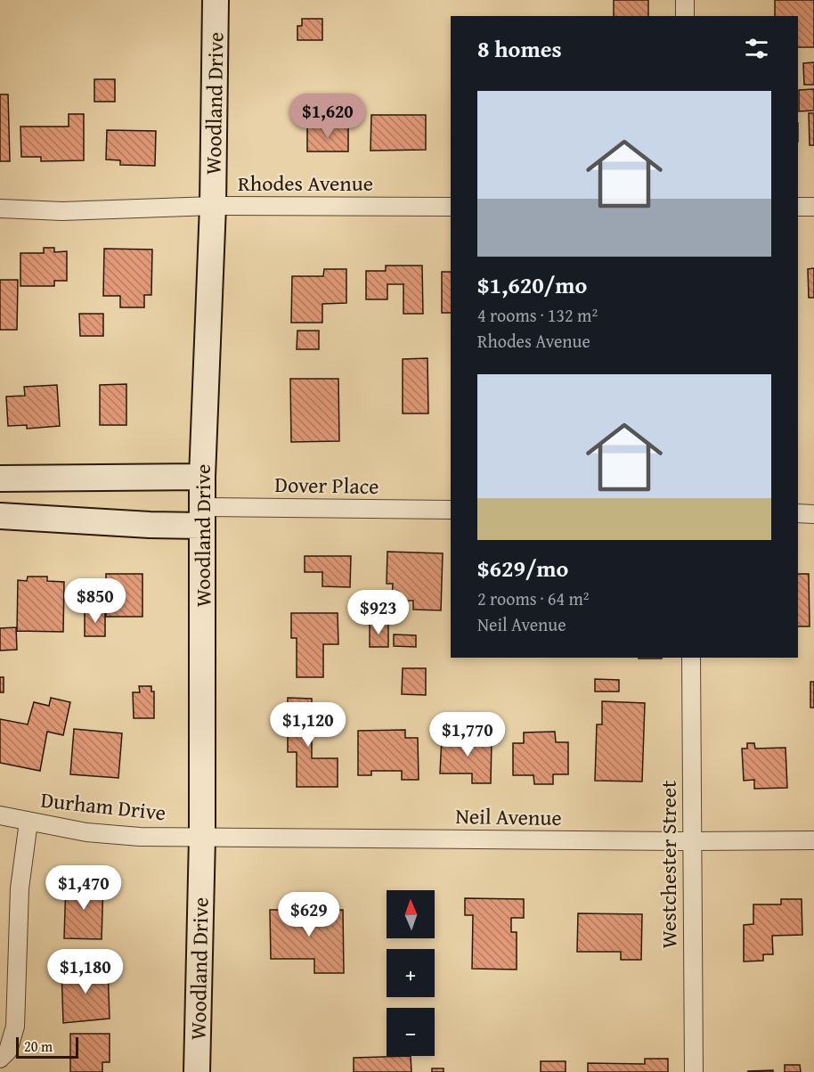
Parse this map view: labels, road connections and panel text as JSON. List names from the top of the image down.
{
  "streets": {
    "main road": ["Woodland Drive"],
    "street": [
      "Rhodes Avenue",
      "Dover Place",
      "Durham Drive",
      "Neil Avenue",
      "Westchester Street"
    ]
  },
  "crossings": [
    ["Woodland Drive", "Rhodes Avenue"],
    ["Woodland Drive", "Dover Place"],
    ["Woodland Drive", "Durham Drive"],
    ["Woodland Drive", "Neil Avenue"],
    ["Durham Drive", "Neil Avenue"],
    ["Neil Avenue", "Westchester Street"]
  ],
  "scale_bar": "20 m",
  "north": "top",
  "page": {
    "heading": "8 homes",
    "list": [
      {
        "name": "$1,620/mo",
        "note": "4 rooms · 132 m² · Rhodes Avenue"
      },
      {
        "name": "$629/mo",
        "note": "2 rooms · 64 m² · Neil Avenue"
      }
    ],
    "price": [
      "$1,620",
      "$850",
      "$923",
      "$1,120",
      "$1,770",
      "$1,470",
      "$629",
      "$1,180"
    ],
    "map_buttons": ["+", "−"],
    "scale": "20 m"
  }
}
